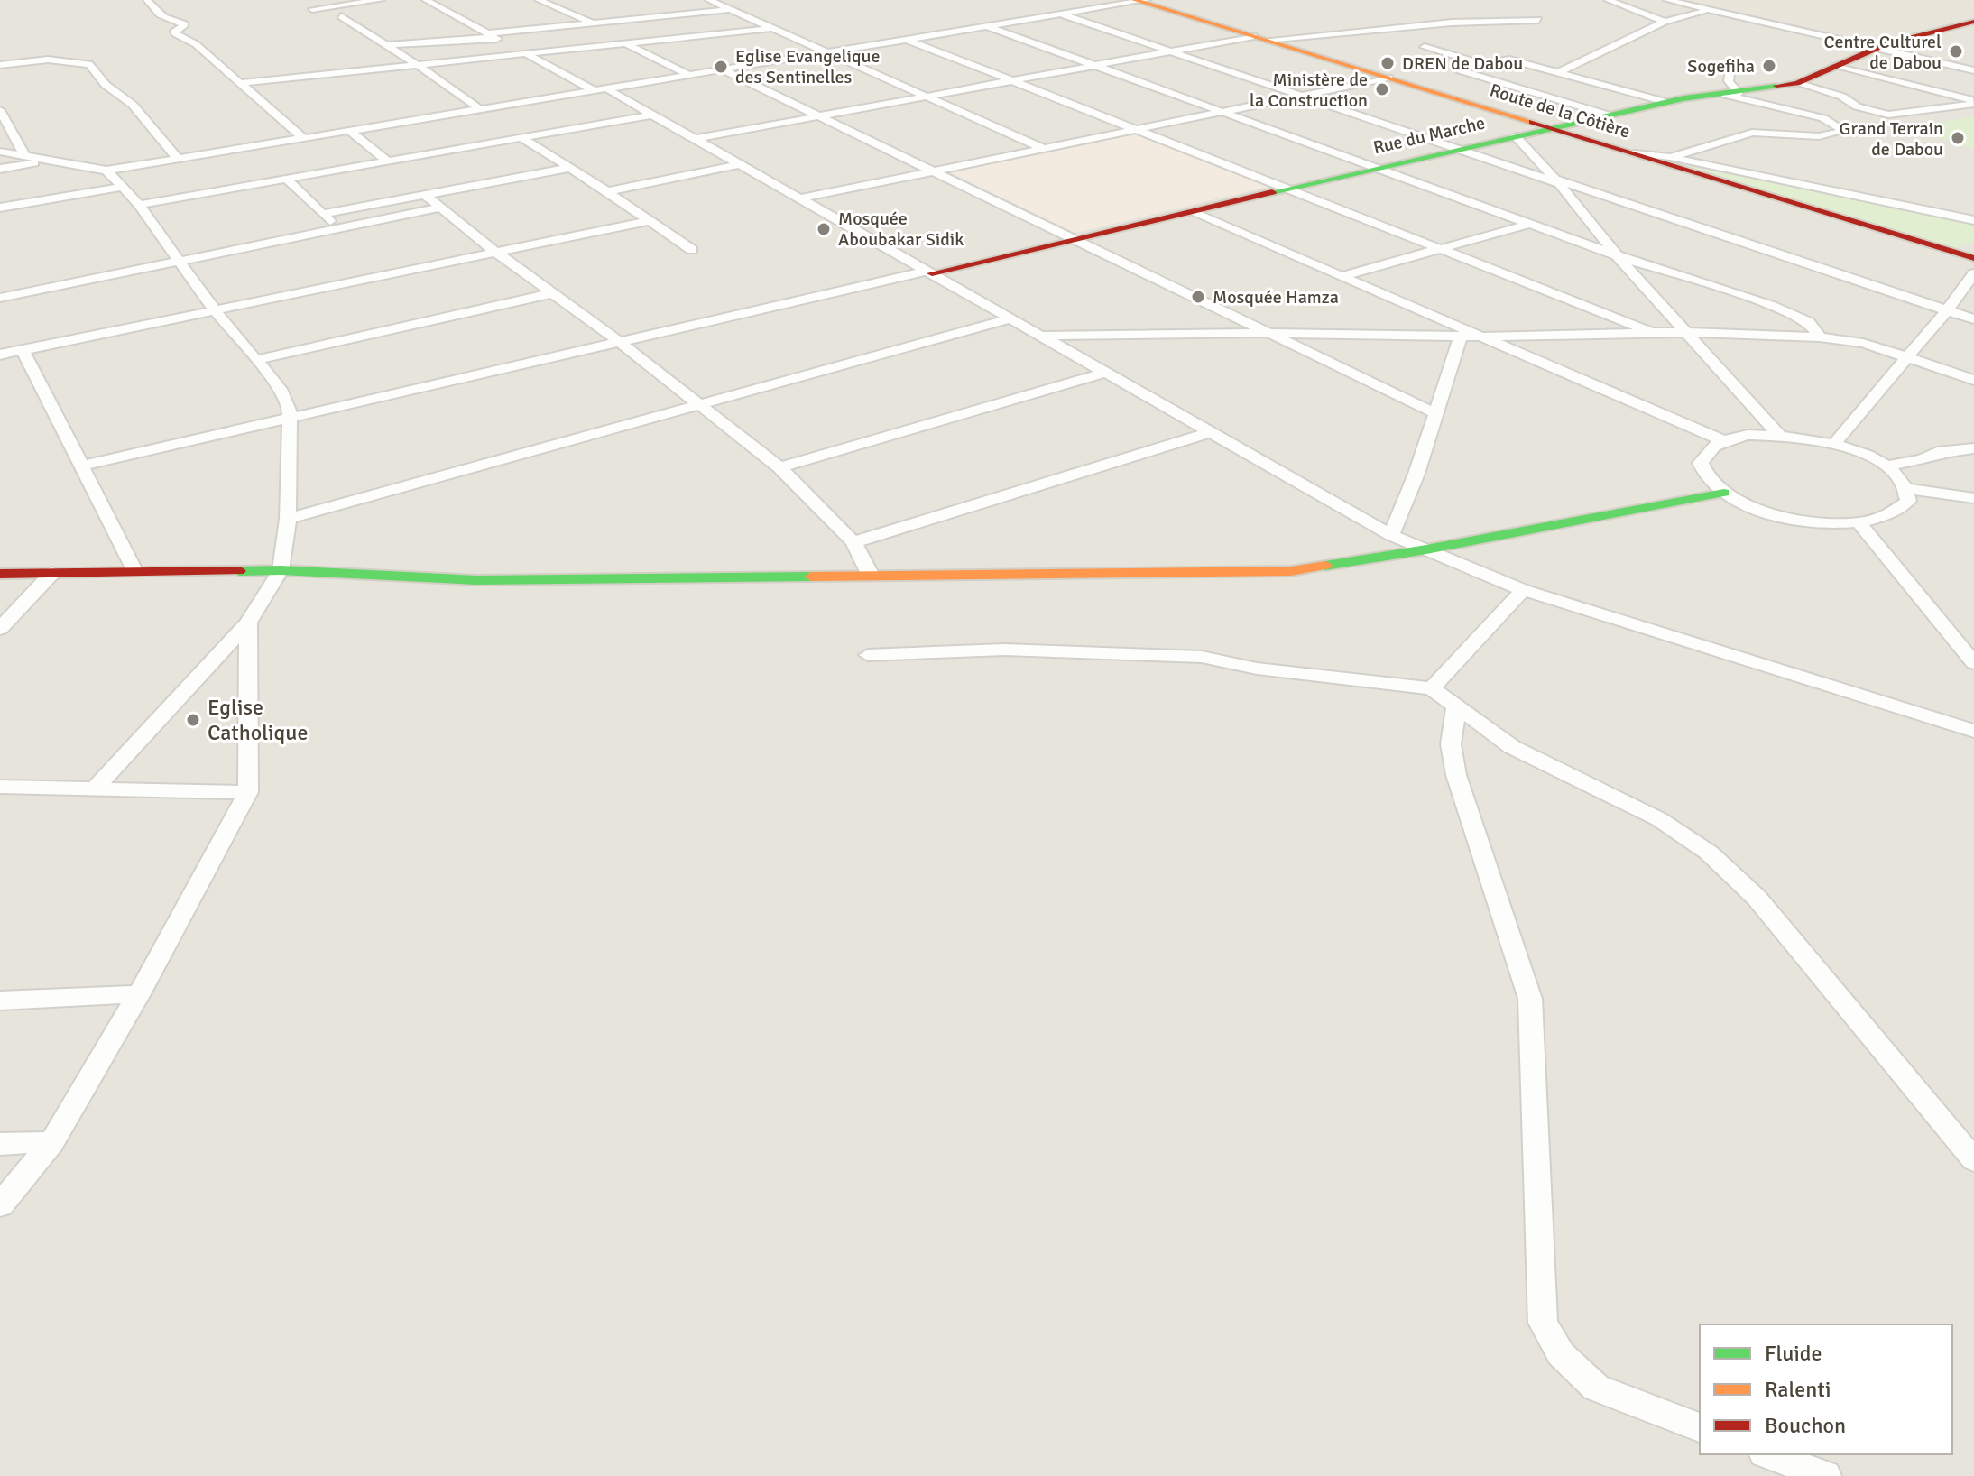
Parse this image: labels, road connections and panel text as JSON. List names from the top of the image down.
{
  "streets": {
    "street": ["Route de la Côtière", "Rue du Marche"]
  },
  "crossings": [
    ["Route de la Côtière", "Rue du Marche"]
  ],
  "places": [
    "Centre Culturel de Dabou",
    "DREN de Dabou",
    "Sogefiha",
    "Eglise Evangelique des Sentinelles",
    "Ministère de la Construction",
    "Grand Terrain de Dabou",
    "Mosquée Aboubakar Sidik",
    "Mosquée Hamza",
    "Eglise Catholique"
  ],
  "legend": ["Fluide", "Ralenti", "Bouchon"]
}
